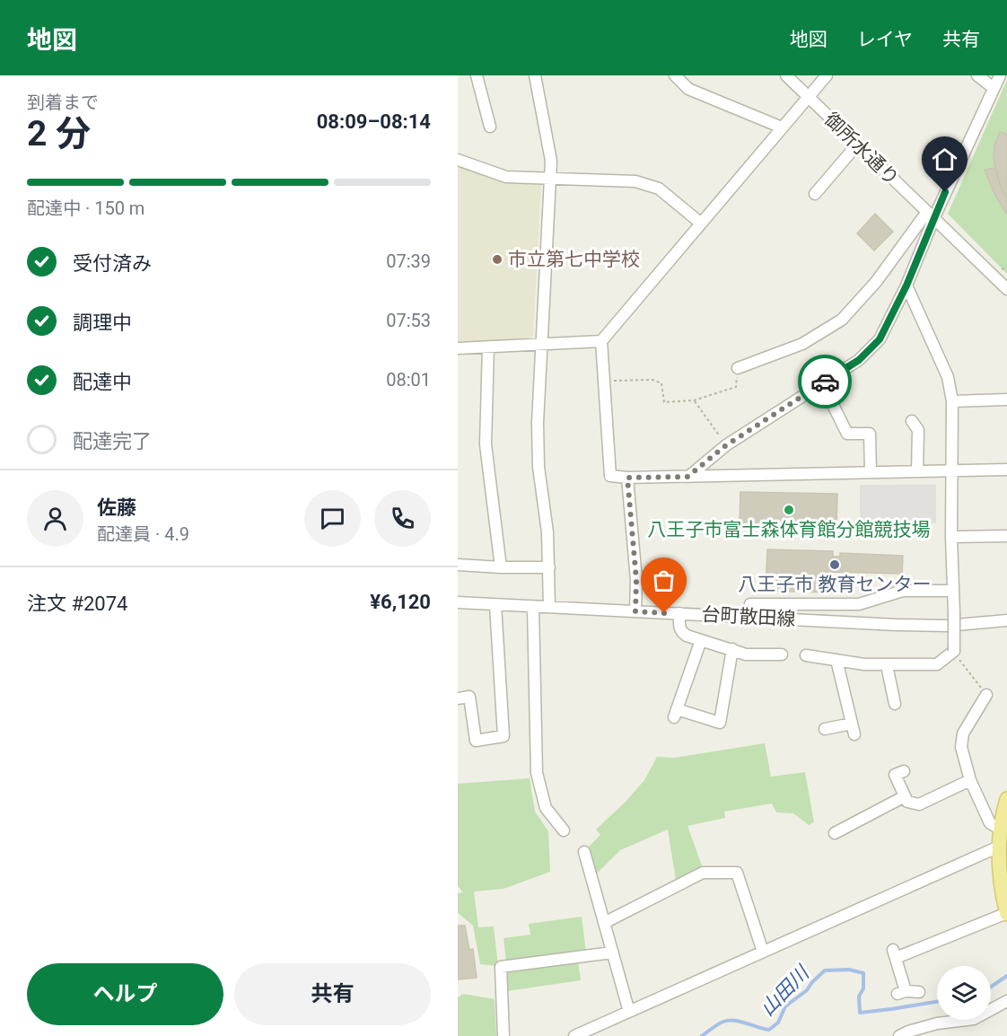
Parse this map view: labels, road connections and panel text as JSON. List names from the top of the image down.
{
  "streets": {
    "street": ["御所水通り", "台町散田線"]
  },
  "water": ["山田川"],
  "places": ["市立第七中学校", "八王子市富士森体育館分館競技場", "八王子市 教育センター"],
  "page": {
    "header": "地図",
    "nav": ["地図", "レイヤ", "共有"],
    "heading": ["2 分", "到着まで", "08:09–08:14"],
    "panel": [
      "佐藤",
      "配達員 · 4.9",
      "注文 #2074",
      "¥6,120"
    ],
    "bar": "配達中 · 150 m",
    "list": [
      ["受付済み", "07:39"],
      ["調理中", "07:53"],
      ["配達中", "08:01"],
      "配達完了"
    ],
    "buttons": ["ヘルプ", "共有"]
  }
}
